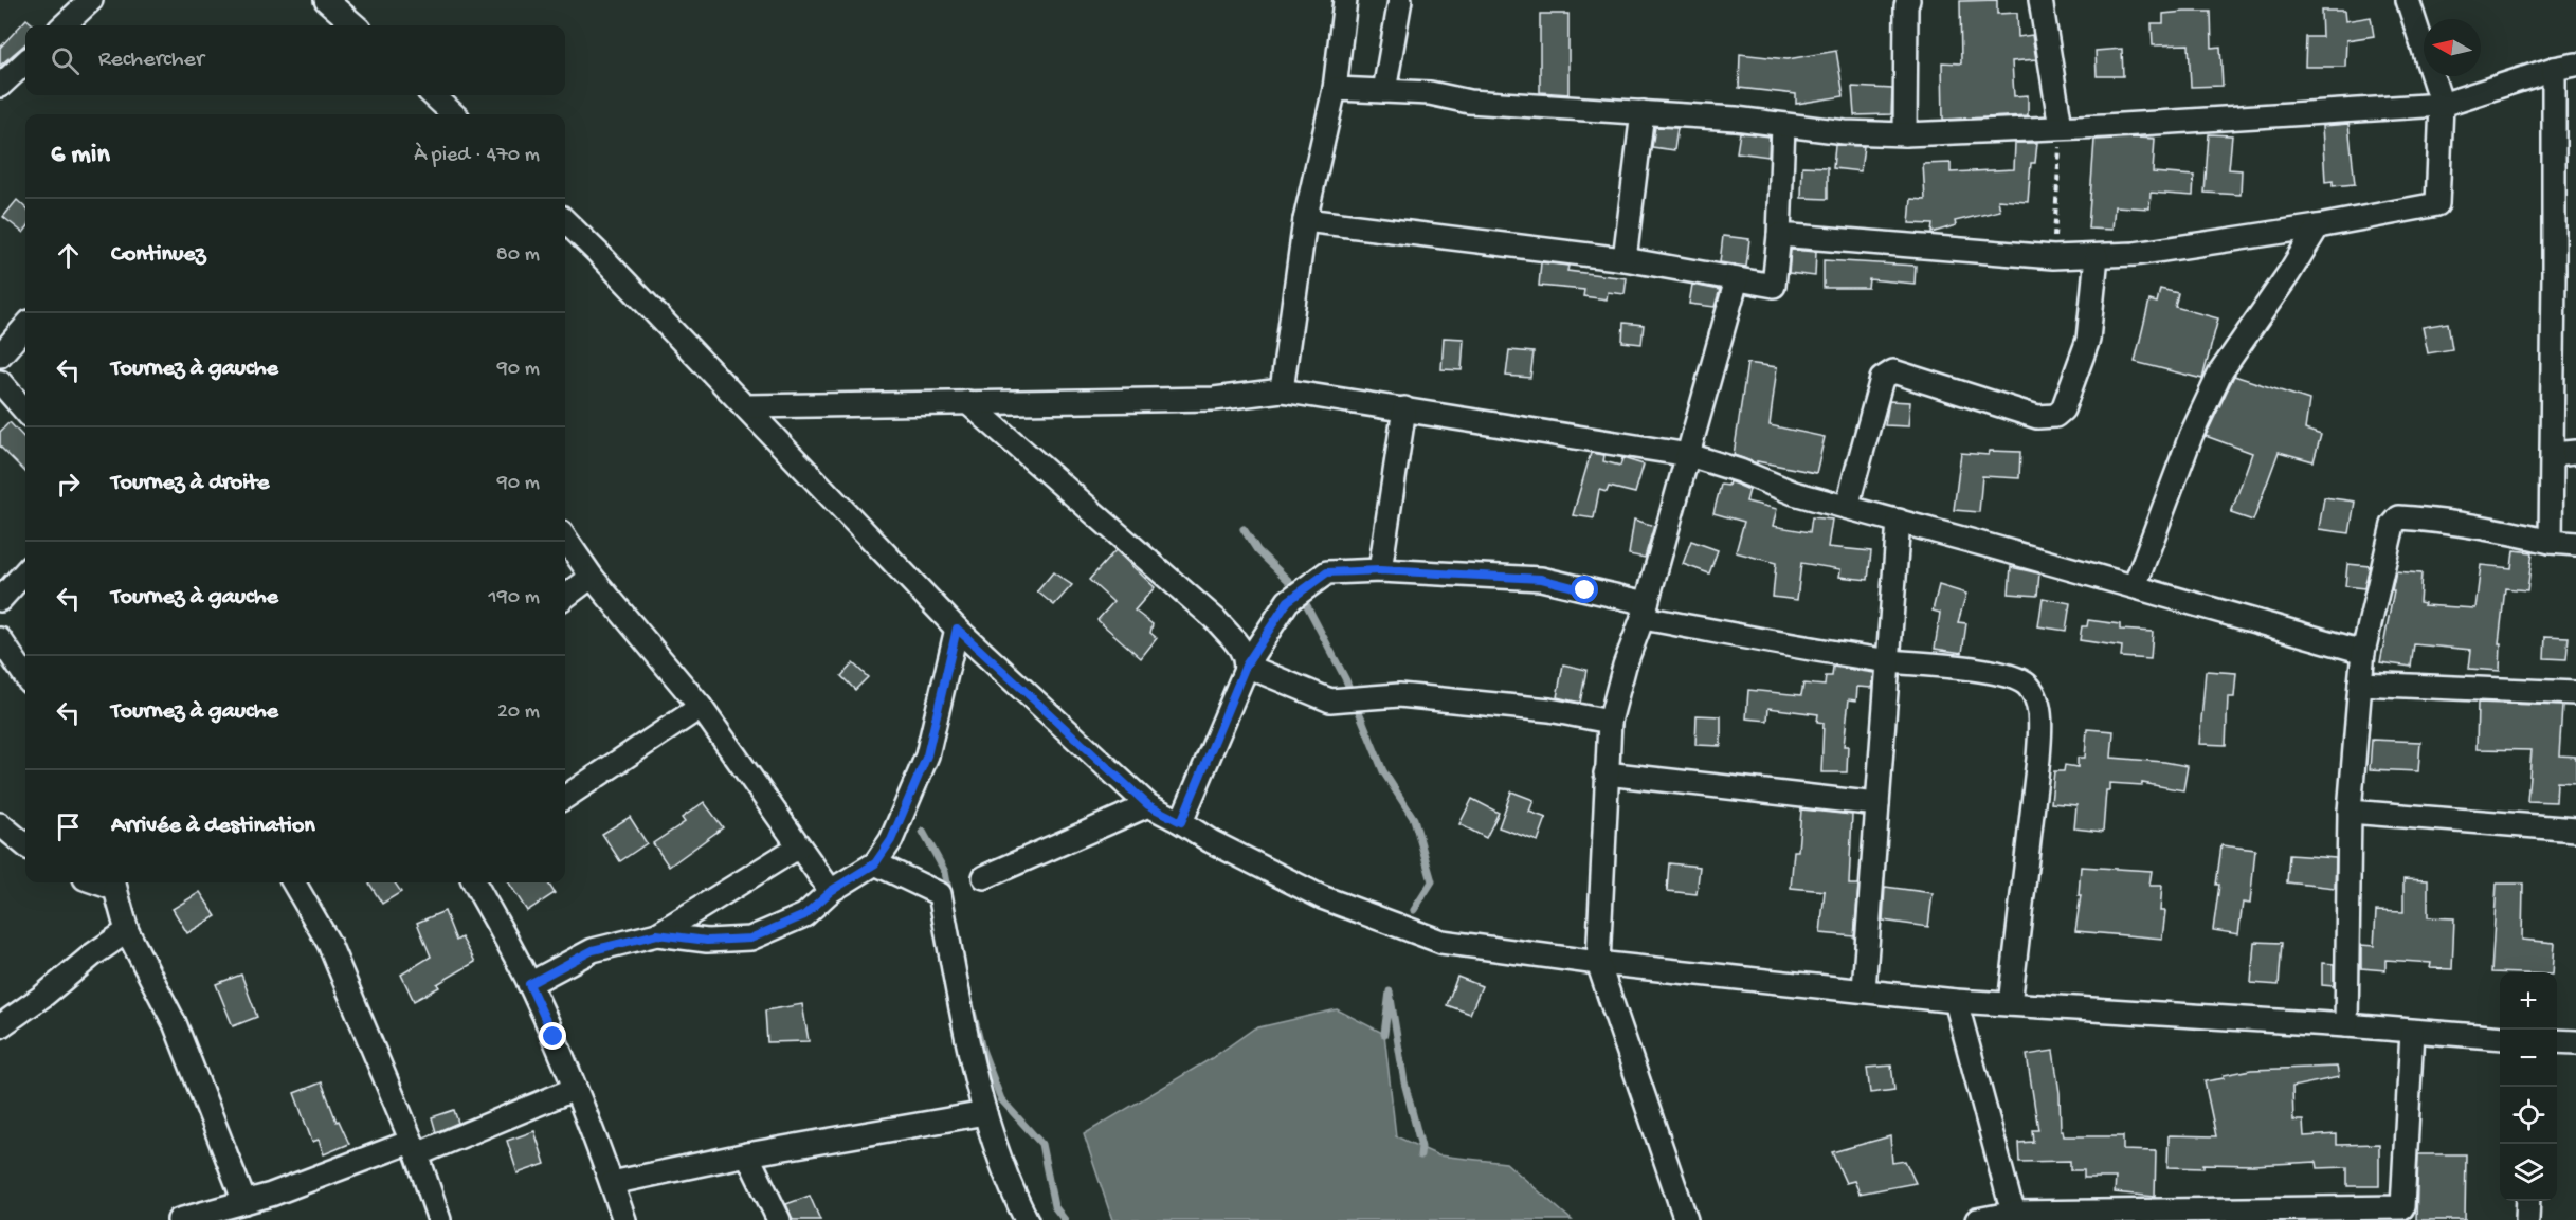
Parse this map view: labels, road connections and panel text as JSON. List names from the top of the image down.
{
  "north": "left",
  "page": {
    "search": "Rechercher",
    "heading": ["6 min", "À pied · 470 m"],
    "list": [
      ["Continuez", "80 m"],
      ["Tournez à gauche", "90 m"],
      ["Tournez à droite", "90 m"],
      ["Tournez à gauche", "190 m"],
      ["Tournez à gauche", "20 m"],
      "Arrivée à destination"
    ],
    "map_buttons": ["+", "−"]
  }
}
